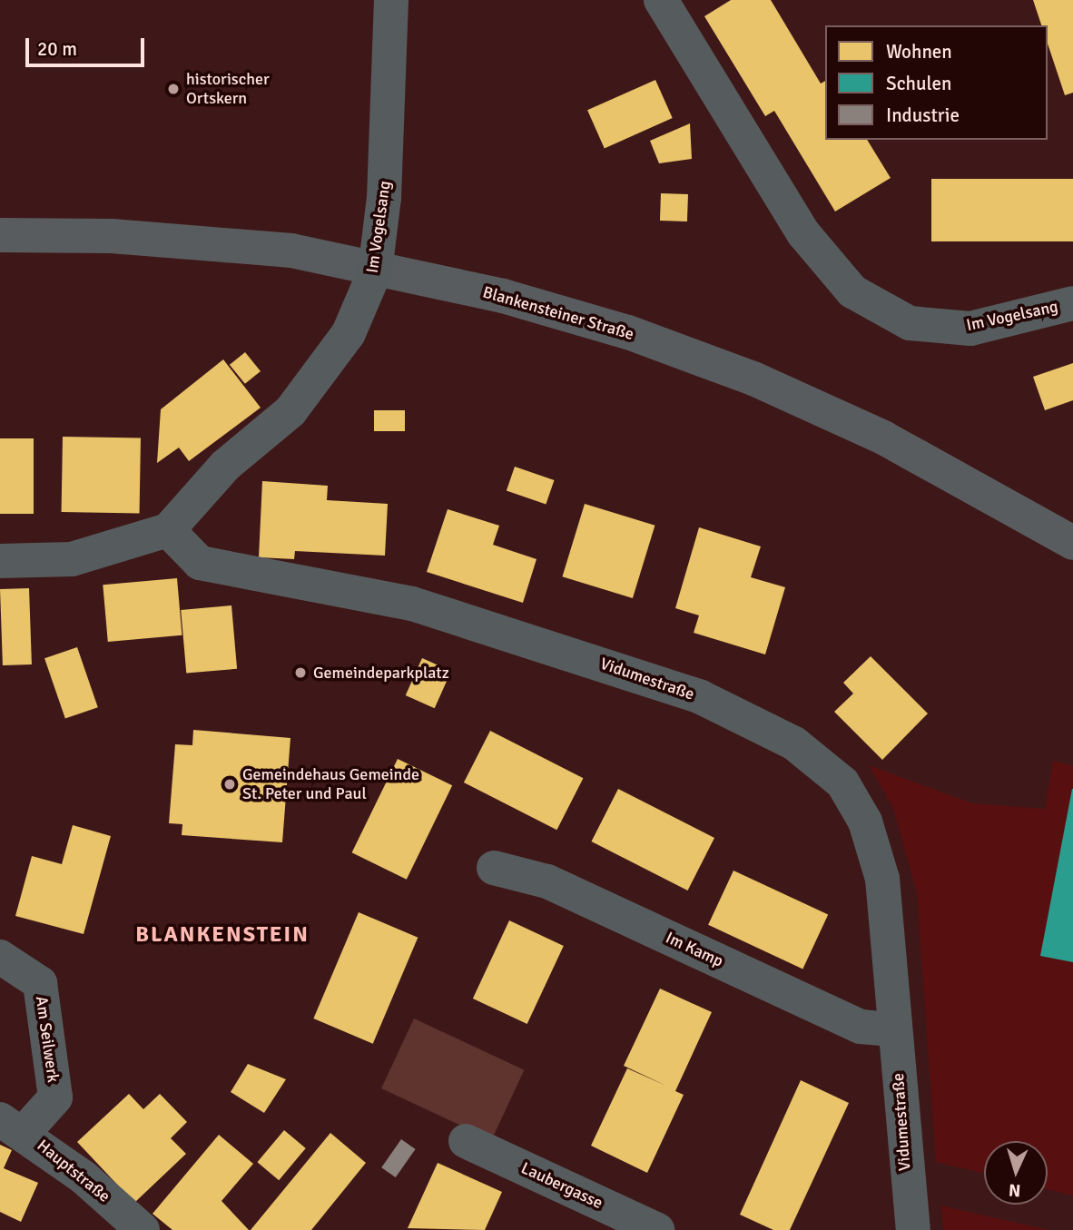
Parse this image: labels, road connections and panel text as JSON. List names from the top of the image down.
{
  "streets": {
    "main road": ["Blankensteiner Straße"],
    "street": [
      "Im Vogelsang",
      "Vidumestraße",
      "Im Kamp",
      "Am Seilwerk",
      "Hauptstraße",
      "Laubergasse"
    ]
  },
  "crossings": [
    ["Im Vogelsang", "Vidumestraße"],
    ["Vidumestraße", "Im Kamp"],
    ["Am Seilwerk", "Hauptstraße"]
  ],
  "districts": ["BLANKENSTEIN"],
  "places": ["historischer Ortskern", "Gemeindeparkplatz", "Gemeindehaus Gemeinde St. Peter und Paul"],
  "legend": ["Wohnen", "Schulen", "Industrie"],
  "scale_bar": "20 m",
  "north": "bottom"
}
